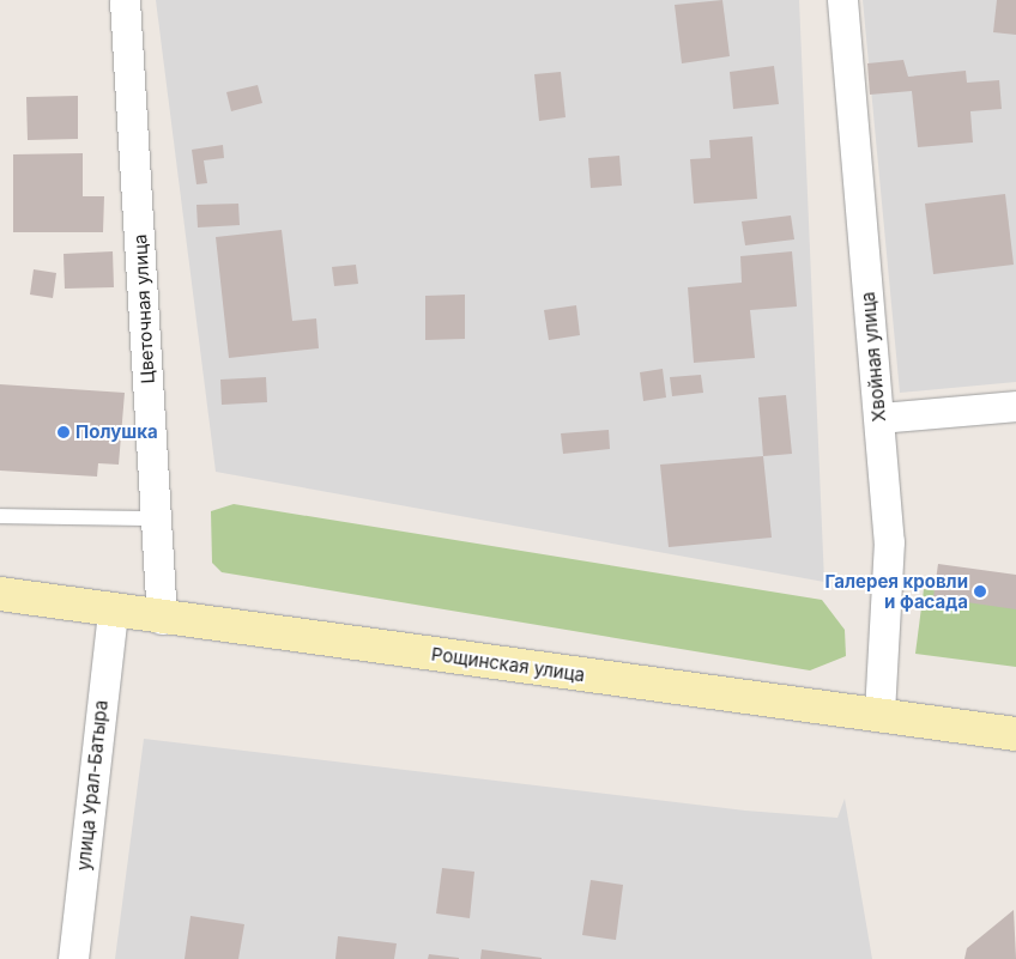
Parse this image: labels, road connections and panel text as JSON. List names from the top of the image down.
{
  "streets": {
    "street": [
      "Цветочная улица",
      "Хвойная улица",
      "Рощинская улица",
      "улица Урал-Батыра"
    ]
  },
  "crossings": [
    ["Цветочная улица", "Рощинская улица"],
    ["Хвойная улица", "Рощинская улица"],
    ["Рощинская улица", "улица Урал-Батыра"]
  ],
  "places": ["Полушка", "Галерея кровли и фасада"]
}
